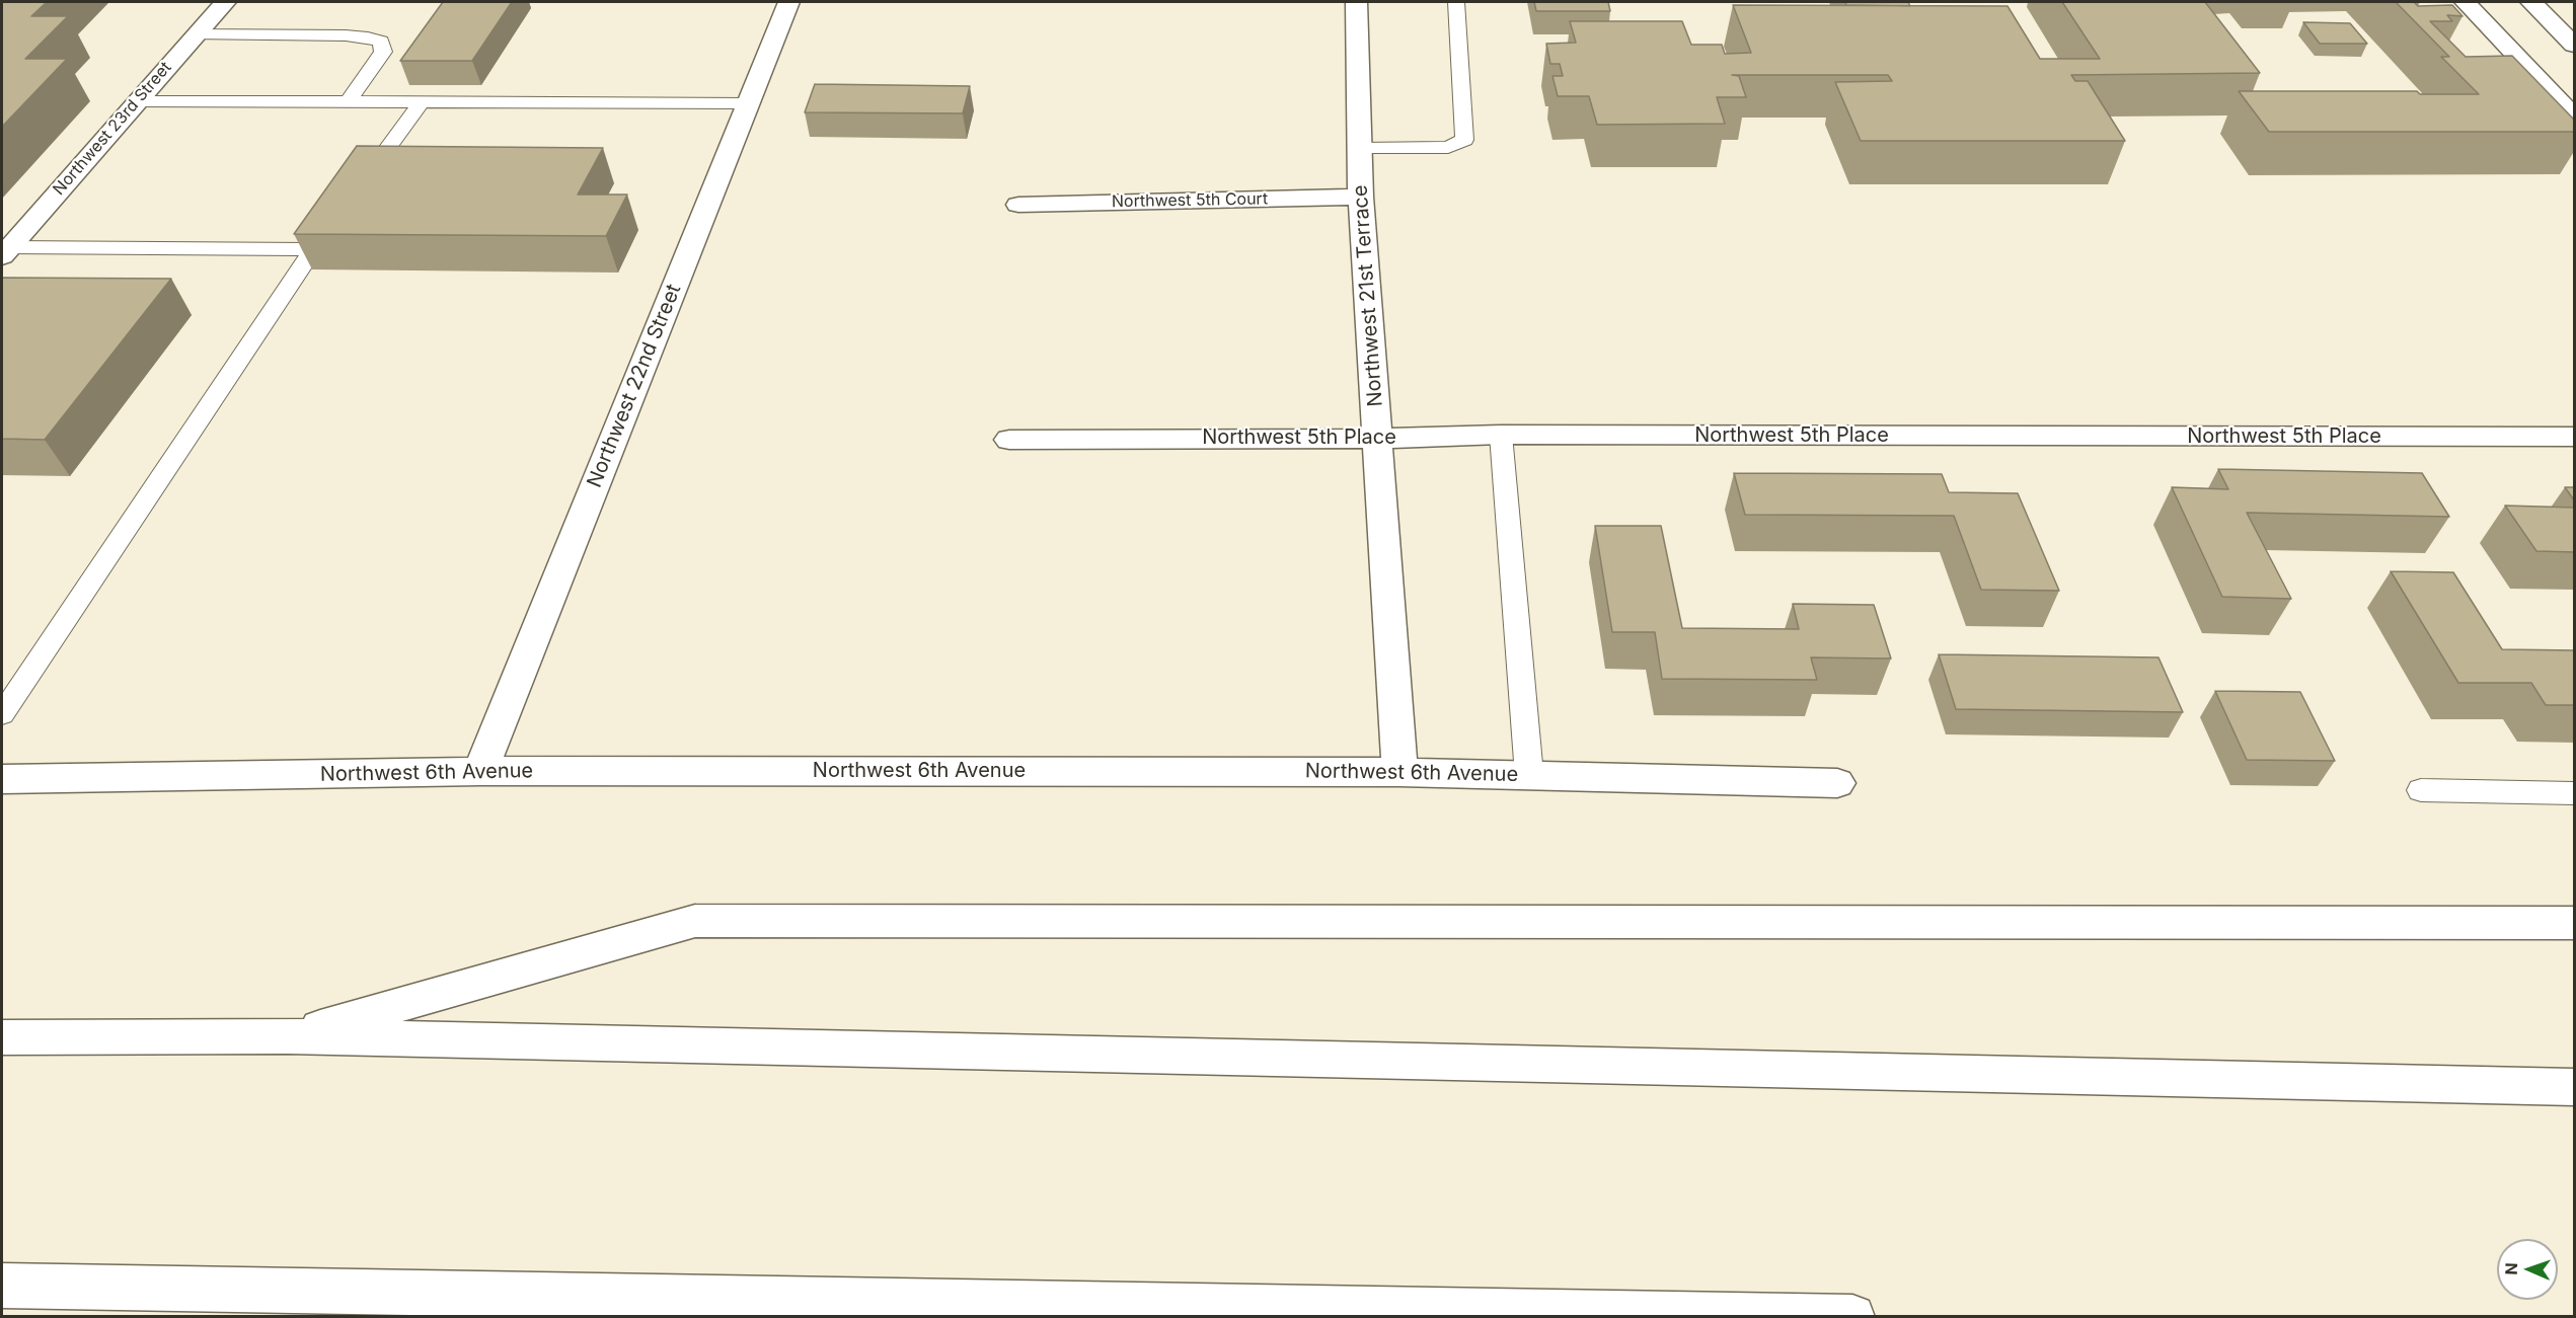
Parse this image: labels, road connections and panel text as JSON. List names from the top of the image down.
{
  "streets": {
    "main road": [
      "Northwest 23rd Street",
      "Northwest 5th Court",
      "Northwest 21st Terrace",
      "Northwest 22nd Street",
      "Northwest 5th Place",
      "Northwest 6th Avenue"
    ]
  },
  "crossings": [
    ["Northwest 5th Court", "Northwest 21st Terrace"],
    ["Northwest 21st Terrace", "Northwest 5th Place"],
    ["Northwest 21st Terrace", "Northwest 6th Avenue"],
    ["Northwest 22nd Street", "Northwest 6th Avenue"]
  ],
  "north": "left"
}
